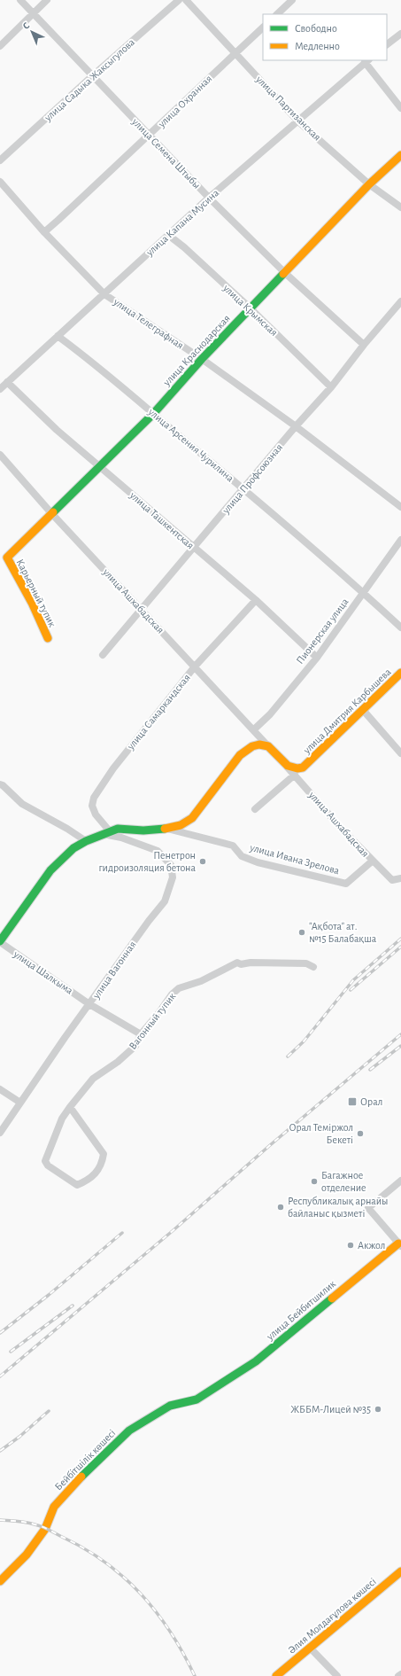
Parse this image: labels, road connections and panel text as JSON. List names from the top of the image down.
{
  "streets": {
    "street": [
      "улица Садыка Жаксыгулова",
      "улица Охранная",
      "улица Партизанская",
      "улица Семена Штыбы",
      "улица Капана Мусина",
      "улица Крымская",
      "улица Телеграфная",
      "улица Краснодарская",
      "улица Арсения Чурилина",
      "улица Профсоюзная",
      "улица Ташкентская",
      "Карьерный тупик",
      "улица Ашхабадская",
      "Пионерская улица",
      "улица Дмитрия Карбышева",
      "улица Самаркандская",
      "улица Ивана Зрелова",
      "улица Вагонная",
      "улица Шалкыма",
      "Вагонный тупик",
      "улица Бейбитшилик",
      "Бейбітшілік көшесі",
      "Әлия Молдағұлова көшесі"
    ]
  },
  "crossings": [
    ["улица Садыка Жаксыгулова", "улица Семена Штыбы"],
    ["улица Охранная", "улица Партизанская"],
    ["улица Охранная", "улица Семена Штыбы"],
    ["улица Охранная", "улица Телеграфная"],
    ["улица Партизанская", "улица Капана Мусина"],
    ["улица Партизанская", "улица Краснодарская"],
    ["улица Семена Штыбы", "улица Капана Мусина"],
    ["улица Семена Штыбы", "улица Краснодарская"],
    ["улица Семена Штыбы", "улица Профсоюзная"],
    ["улица Капана Мусина", "улица Крымская"],
    ["улица Капана Мусина", "улица Телеграфная"],
    ["улица Капана Мусина", "улица Арсения Чурилина"],
    ["улица Капана Мусина", "улица Ташкентская"],
    ["улица Крымская", "улица Краснодарская"],
    ["улица Крымская", "улица Профсоюзная"],
    ["улица Телеграфная", "улица Краснодарская"],
    ["улица Телеграфная", "улица Профсоюзная"],
    ["улица Краснодарская", "улица Арсения Чурилина"],
    ["улица Краснодарская", "улица Ташкентская"],
    ["улица Краснодарская", "Карьерный тупик"],
    ["улица Краснодарская", "улица Ашхабадская"],
    ["улица Арсения Чурилина", "улица Профсоюзная"],
    ["улица Арсения Чурилина", "Пионерская улица"],
    ["улица Профсоюзная", "улица Ташкентская"],
    ["улица Профсоюзная", "улица Ашхабадская"],
    ["улица Ташкентская", "Пионерская улица"],
    ["улица Ташкентская", "улица Самаркандская"],
    ["улица Ашхабадская", "Пионерская улица"],
    ["улица Ашхабадская", "улица Дмитрия Карбышева"],
    ["улица Ашхабадская", "улица Самаркандская"],
    ["улица Ашхабадская", "улица Ивана Зрелова"],
    ["улица Самаркандская", "улица Ивана Зрелова"],
    ["улица Самаркандская", "улица Вагонная"],
    ["улица Ивана Зрелова", "улица Вагонная"],
    ["улица Ивана Зрелова", "улица Шалкыма"],
    ["улица Вагонная", "улица Шалкыма"],
    ["улица Шалкыма", "Вагонный тупик"],
    ["улица Бейбитшилик", "Бейбітшілік көшесі"]
  ],
  "places": {
    "other": [
      "Пенетрон гидроизоляция бетона",
      "\"Ақбота\" ат. №15 Балабақша",
      "Орал Теміржол Бекеті",
      "Багажное отделение",
      "Республикалық арнайы байланыс қызметі",
      "Акжол",
      "ЖББМ-Лицей №35"
    ],
    "transit": ["Орал"]
  },
  "legend": ["Свободно", "Медленно"],
  "north": "top left"
}
